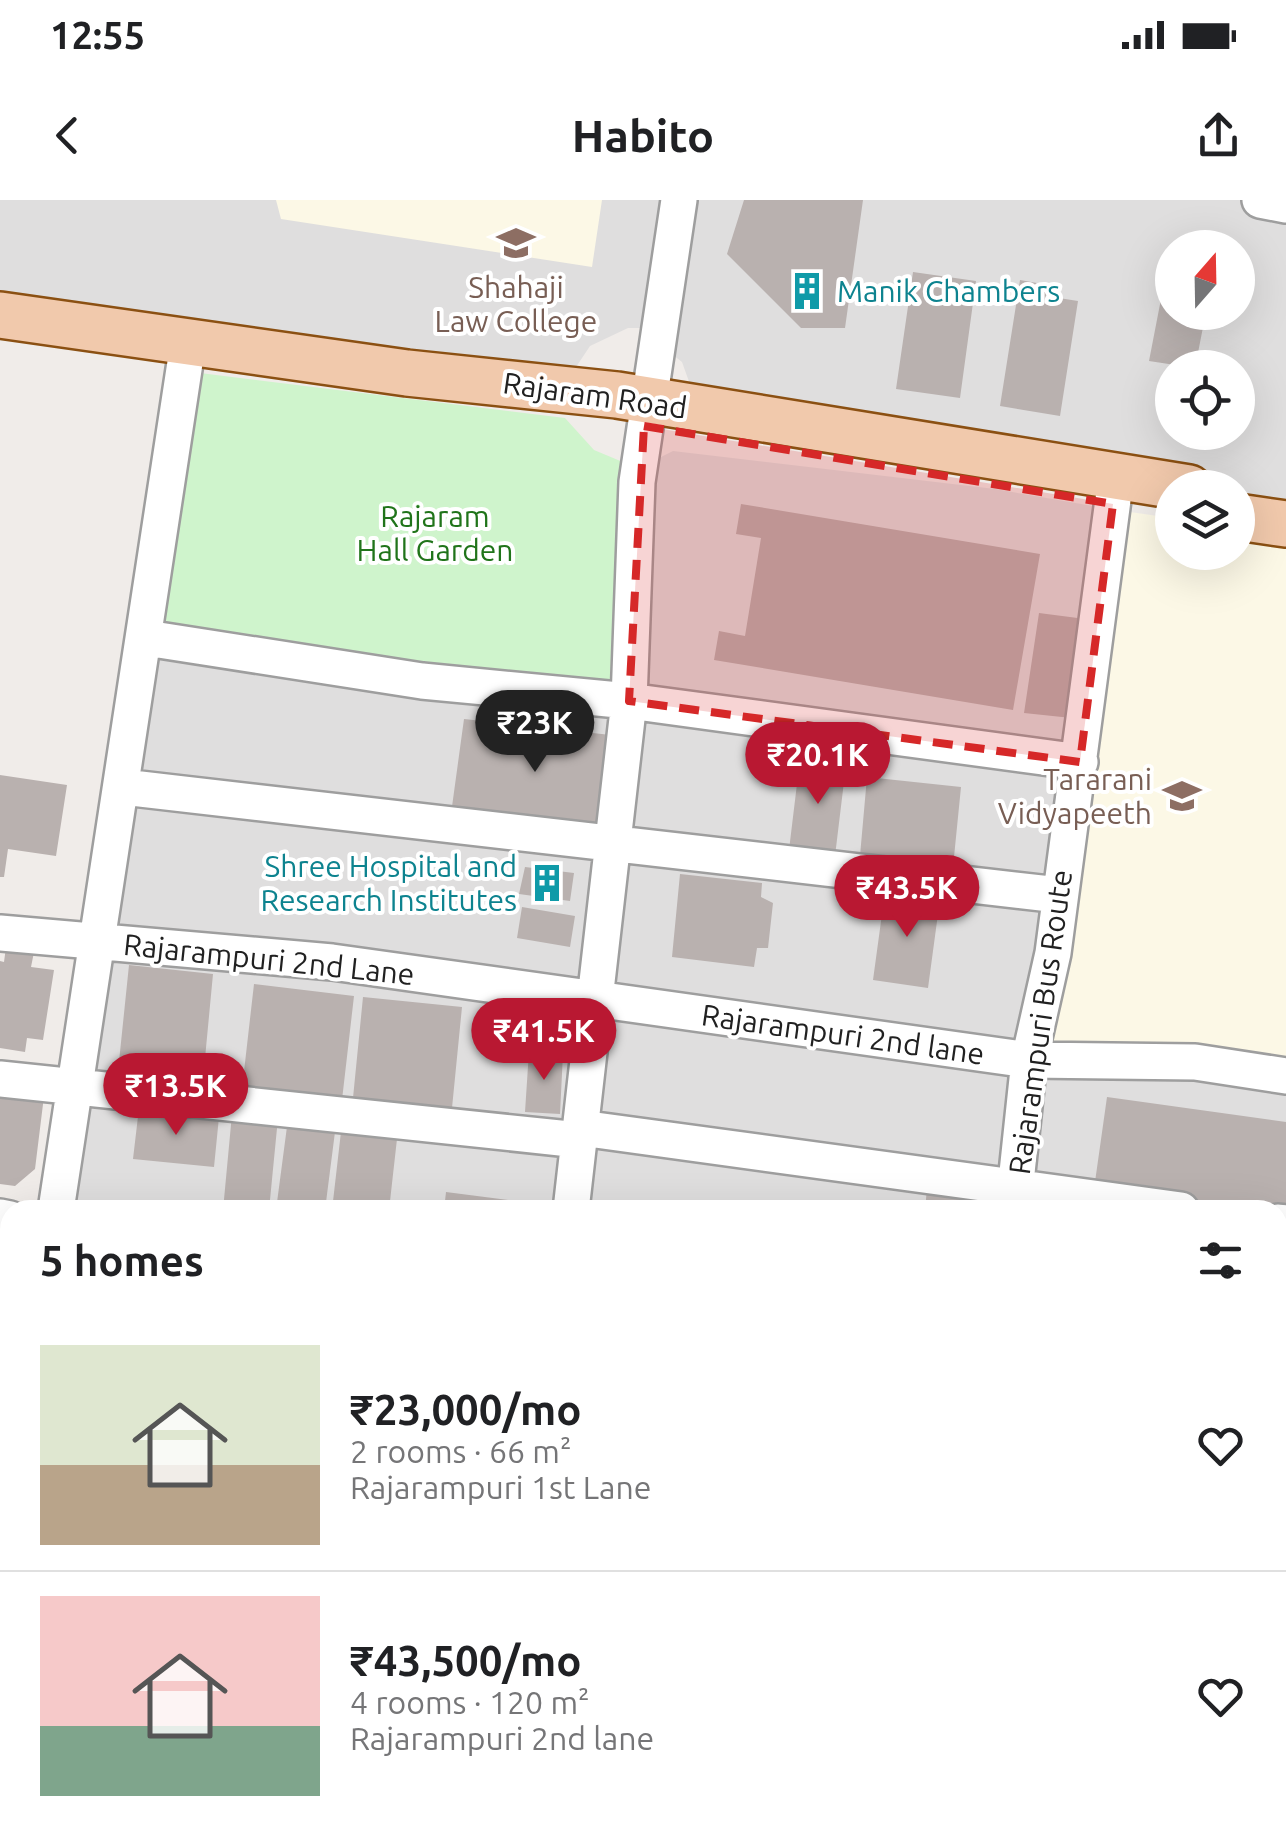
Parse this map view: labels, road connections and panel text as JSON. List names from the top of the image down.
{
  "streets": {
    "main road": ["Rajaram Road"],
    "street": ["Rajarampuri 2nd Lane", "Rajarampuri Bus Route", "Rajarampuri 2nd lane"]
  },
  "crossings": [
    ["Rajaram Road", "Rajarampuri Bus Route"],
    ["Rajarampuri 2nd Lane", "Rajarampuri 2nd lane"],
    ["Rajarampuri Bus Route", "Rajarampuri 2nd lane"]
  ],
  "parks": ["Rajaram Hall Garden"],
  "places": {
    "school or university": ["Shahaji Law College", "Tararani Vidyapeeth"],
    "building": ["Manik Chambers", "Shree Hospital and Research Institutes"]
  },
  "north": "top",
  "page": {
    "status": "12:55",
    "header": "Habito",
    "price": [
      "₹23K",
      "₹20.1K",
      "₹43.5K",
      "₹41.5K",
      "₹13.5K"
    ],
    "heading": "5 homes",
    "list": [
      {
        "name": "₹23,000/mo",
        "note": "2 rooms · 66 m² · Rajarampuri 1st Lane"
      },
      {
        "name": "₹43,500/mo",
        "note": "4 rooms · 120 m² · Rajarampuri 2nd lane"
      }
    ]
  }
}
